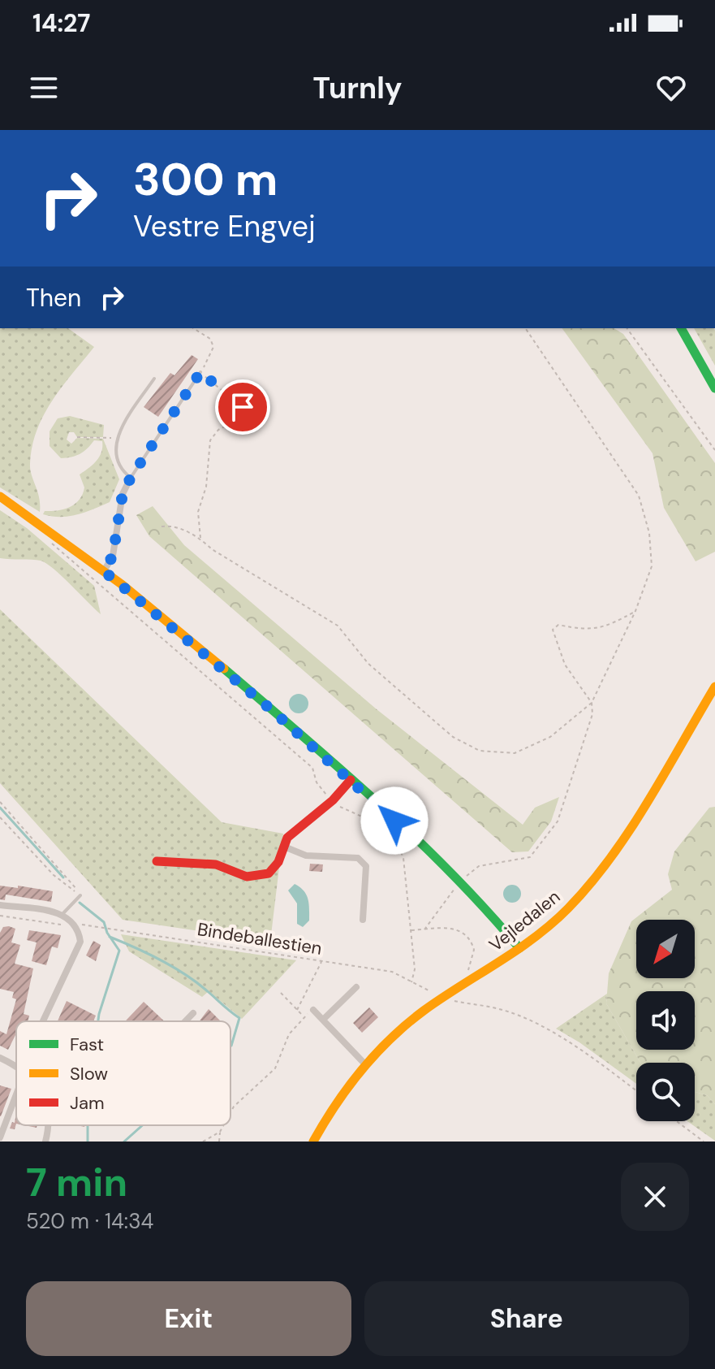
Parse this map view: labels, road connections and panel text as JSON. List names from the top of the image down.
{
  "streets": {
    "main road": ["Vejledalen"],
    "path": ["Bindeballestien"]
  },
  "legend": ["Fast", "Slow", "Jam"],
  "north": "bottom left",
  "page": {
    "status": "14:27",
    "header": "Turnly",
    "turn": ["300 m", "Vestre Engvej"],
    "then": "Then",
    "heading": ["7 min", "520 m · 14:34"],
    "buttons": ["Exit", "Share"]
  }
}
